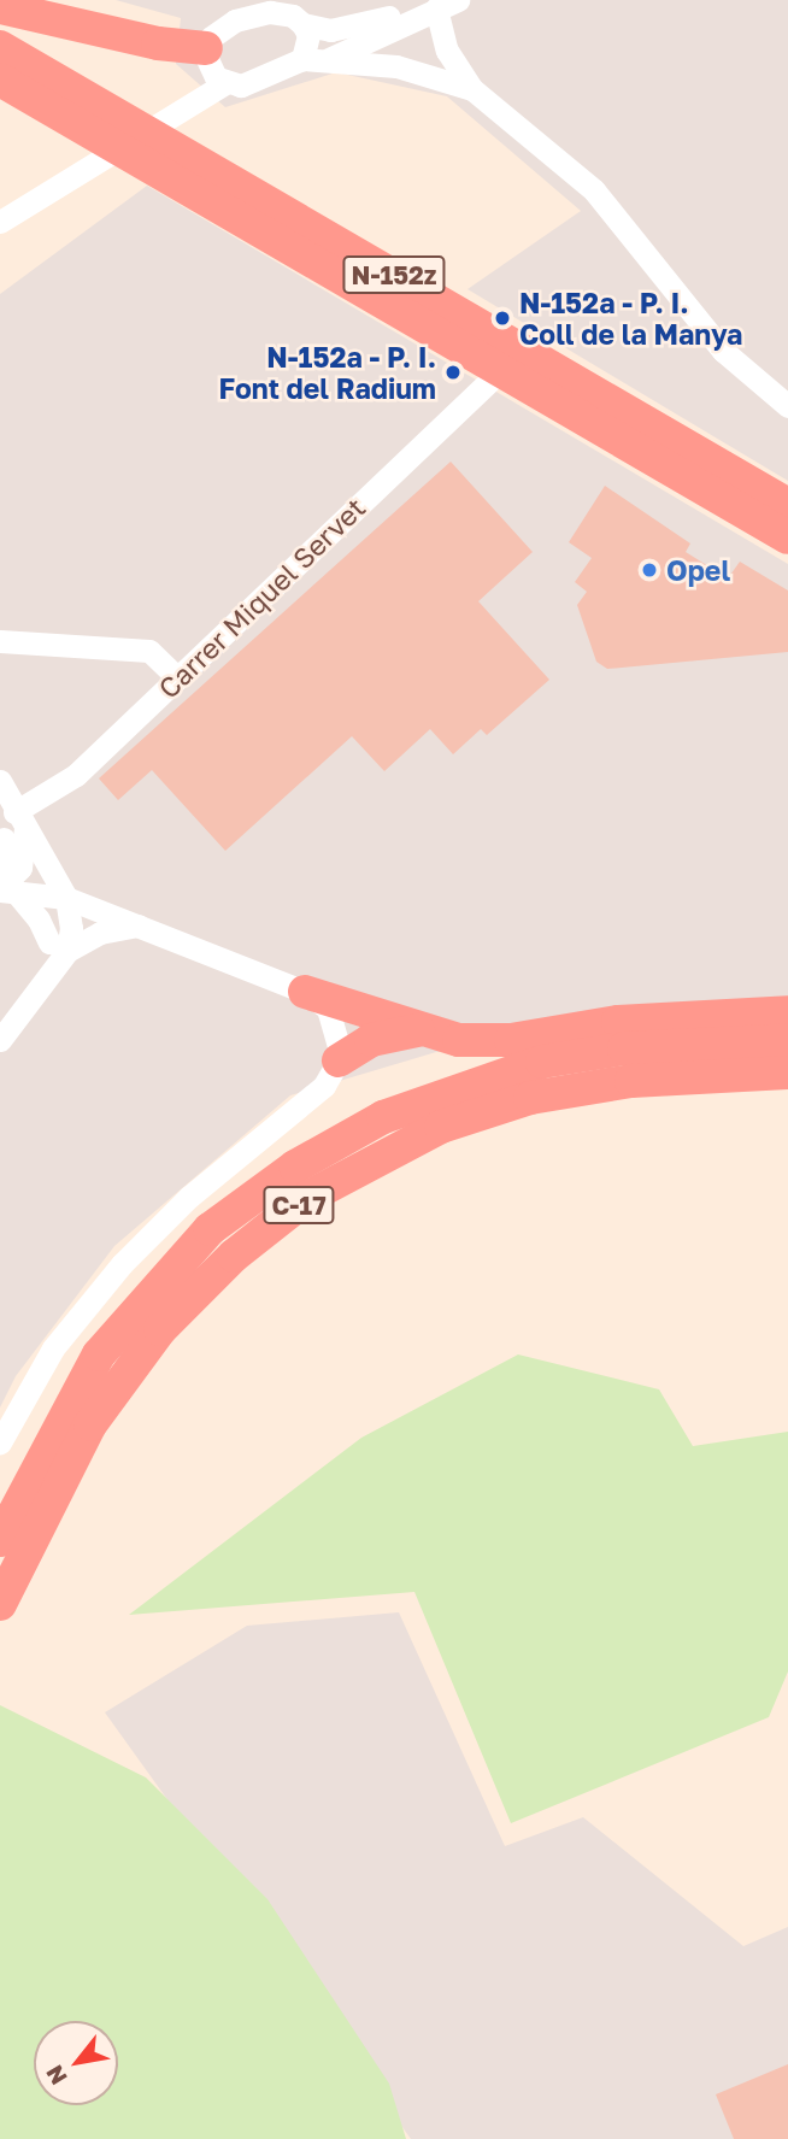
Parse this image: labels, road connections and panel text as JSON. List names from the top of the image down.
{
  "streets": {
    "highway": ["N-152z", "C-17"],
    "street": ["Carrer Miquel Servet"]
  },
  "crossings": [
    ["N-152z", "Carrer Miquel Servet"]
  ],
  "places": ["N-152a - P. I. Coll de la Manya", "N-152a - P. I. Font del Radium", "Opel"],
  "north": "bottom left"
}
